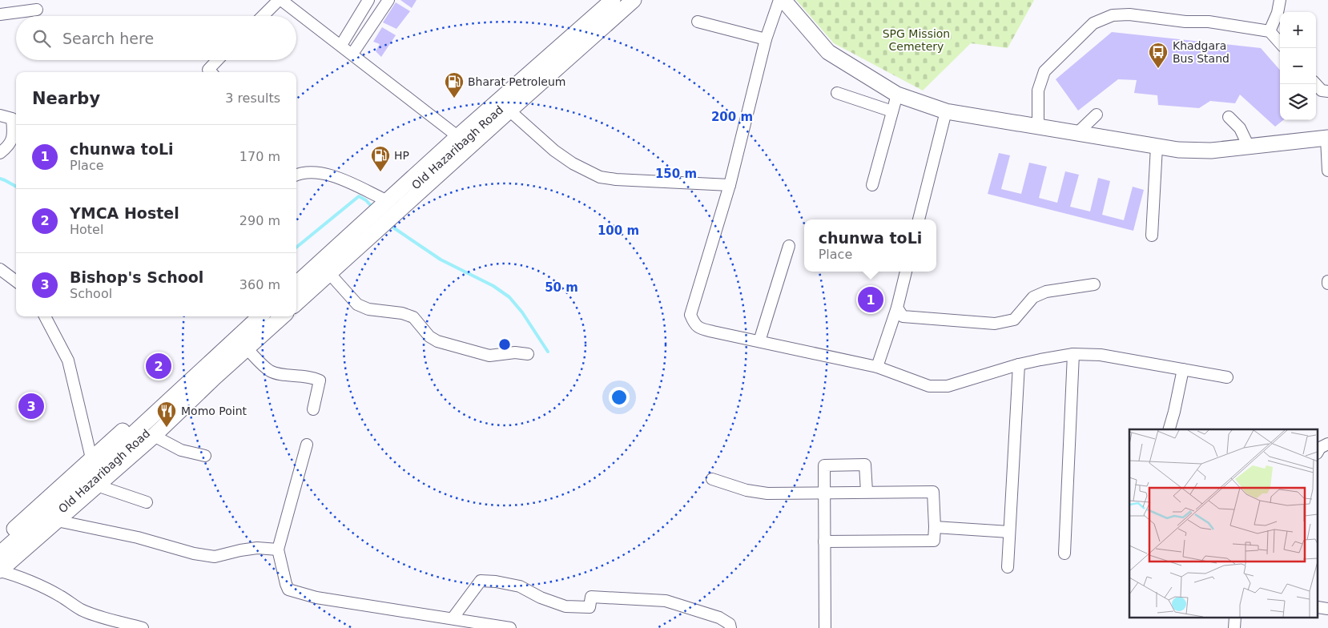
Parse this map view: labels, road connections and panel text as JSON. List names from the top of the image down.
{
  "streets": {
    "street": ["Old Hazaribagh Road"]
  },
  "parks": ["SPG Mission Cemetery"],
  "places": {
    "bus stop": ["Khadgara Bus Stand"],
    "fuel station": ["Bharat Petroleum", "HP"],
    "restaurant": ["Momo Point"]
  },
  "page": {
    "map_buttons": ["+", "−"],
    "search": "Search here",
    "heading": ["Nearby", "3 results"],
    "list": [
      {
        "mark": "1",
        "name": "chunwa toLi",
        "note": "Place",
        "value": "170 m"
      },
      {
        "mark": "2",
        "name": "YMCA Hostel",
        "note": "Hotel",
        "value": "290 m"
      },
      {
        "mark": "3",
        "name": "Bishop's School",
        "note": "School",
        "value": "360 m"
      }
    ],
    "popup": ["chunwa toLi", "Place"],
    "pins": ["1", "2", "3"]
  },
  "rings": [
    "200 m",
    "150 m",
    "100 m",
    "50 m"
  ]
}
